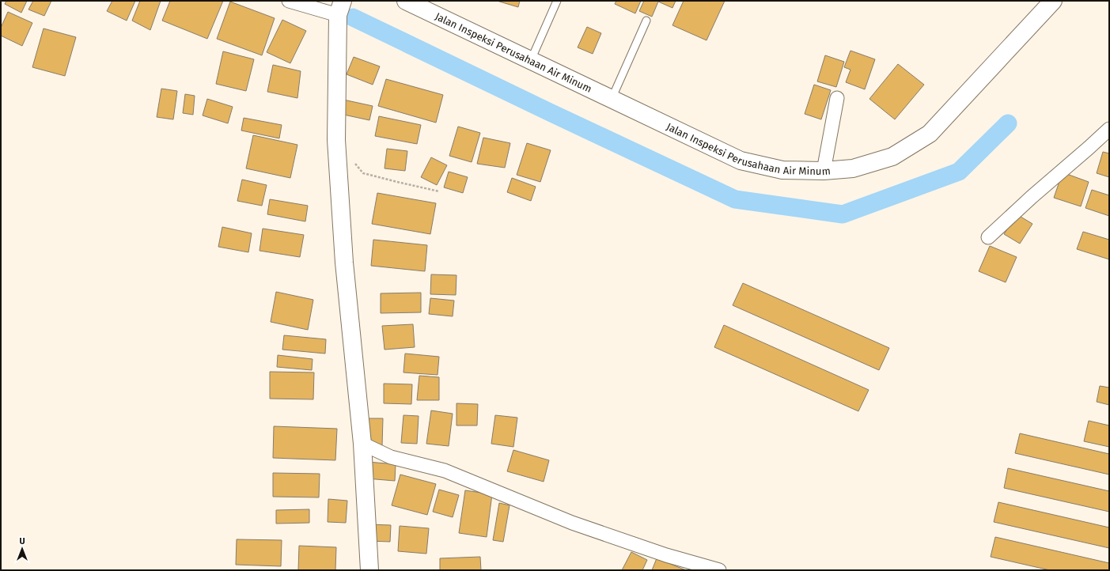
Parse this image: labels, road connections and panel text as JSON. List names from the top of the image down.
{
  "streets": {
    "street": ["Jalan Inspeksi Perusahaan Air Minum"]
  },
  "north": "top"
}
